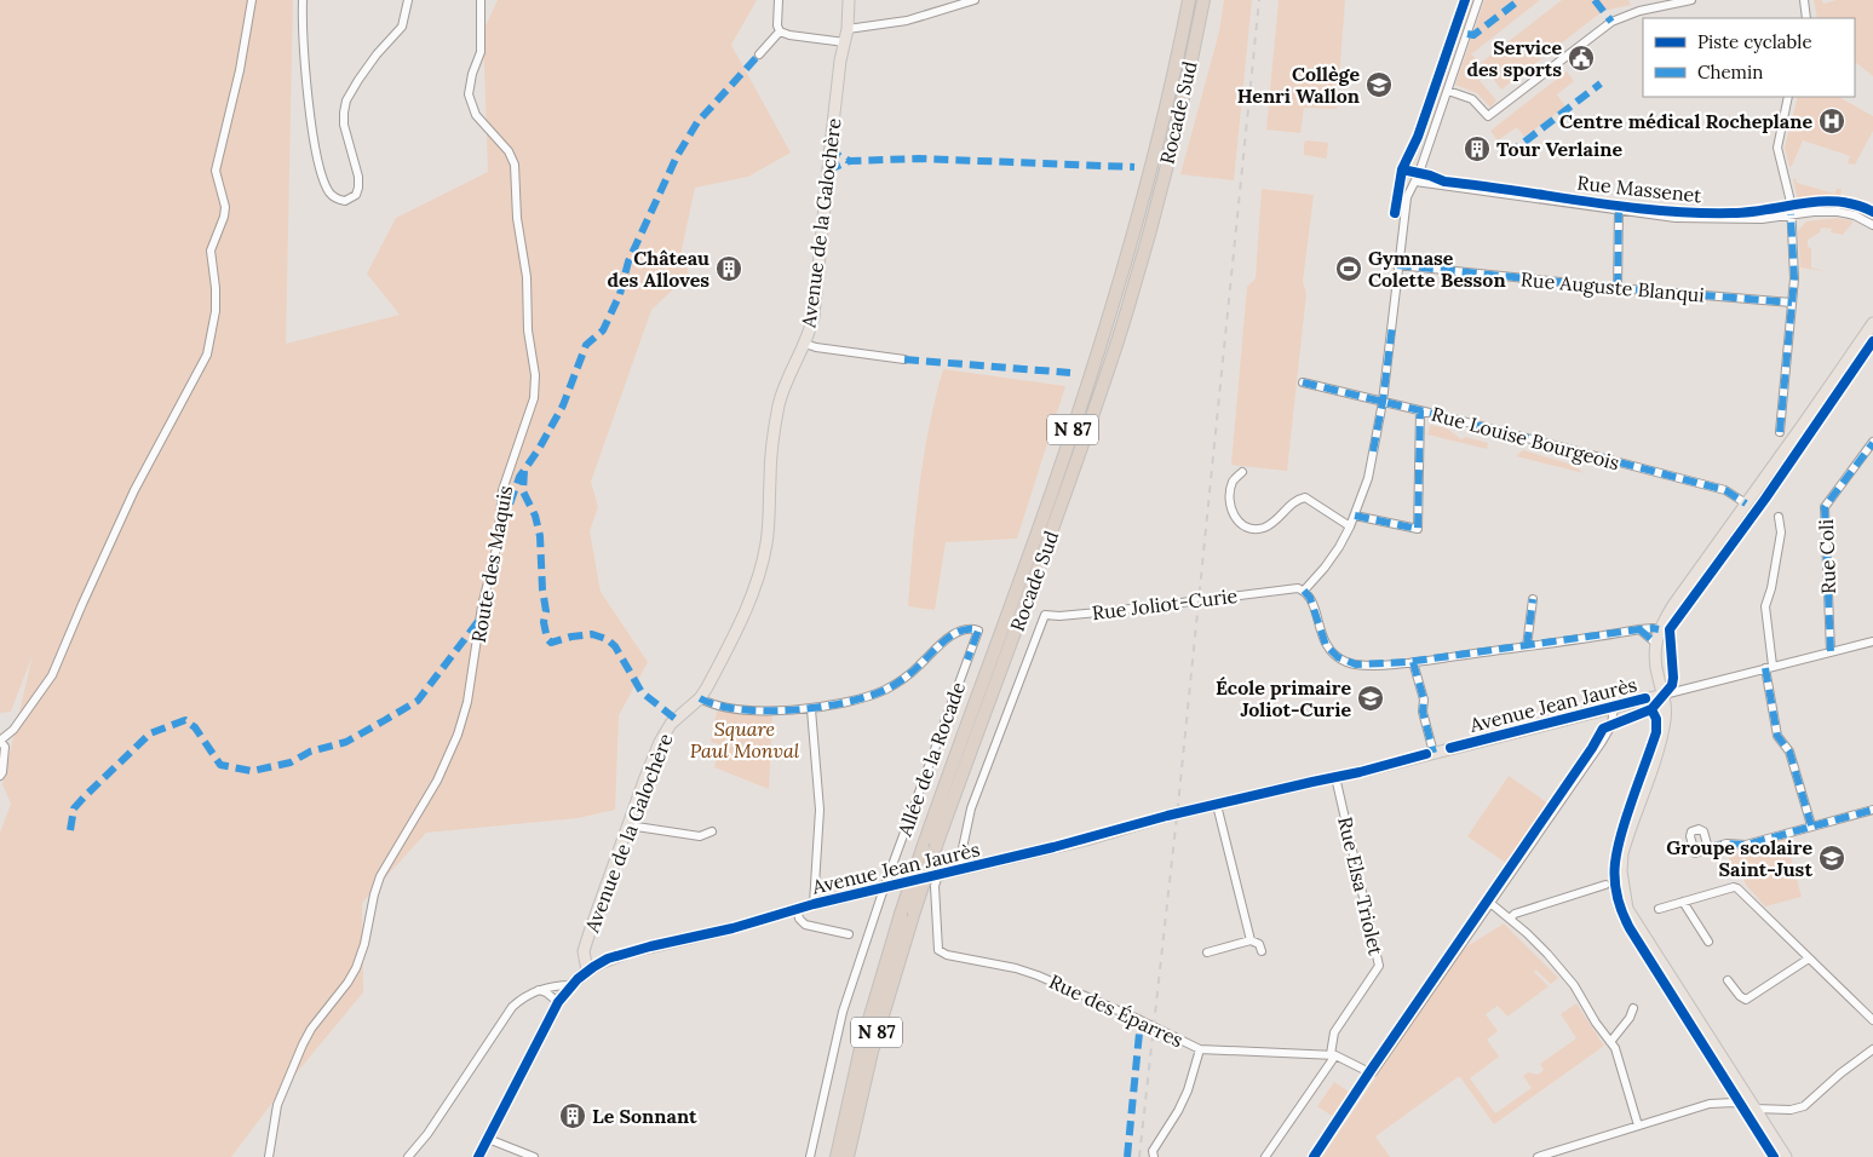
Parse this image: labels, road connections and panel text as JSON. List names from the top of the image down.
{
  "streets": {
    "highway": ["Rocade Sud", "N 87"],
    "main road": ["Avenue de la Galochère", "Avenue Jean Jaurès"],
    "street": [
      "Rue Massenet",
      "Rue Auguste Blanqui",
      "Rue Louise Bourgeois",
      "Rue Coli",
      "Route des Maquis",
      "Rue Joliot-Curie",
      "Allée de la Rocade",
      "Rue Elsa Triolet",
      "Rue des Éparres"
    ]
  },
  "crossings": [
    ["Avenue de la Galochère", "Avenue Jean Jaurès"],
    ["Rue Joliot-Curie", "Avenue Jean Jaurès"],
    ["Avenue Jean Jaurès", "Allée de la Rocade"],
    ["Avenue Jean Jaurès", "Rue Elsa Triolet"],
    ["Avenue Jean Jaurès", "Rue des Éparres"],
    ["Rue Elsa Triolet", "Rue des Éparres"]
  ],
  "parks": ["Square Paul Monval"],
  "places": {
    "public building": ["Service des sports"],
    "school or university": ["Collège Henri Wallon", "École primaire Joliot-Curie", "Groupe scolaire Saint-Just"],
    "hospital": ["Centre médical Rocheplane"],
    "building": ["Tour Verlaine", "Château des Alloves", "Le Sonnant"],
    "sports": ["Gymnase Colette Besson"]
  },
  "legend": ["Piste cyclable", "Chemin"]
}
